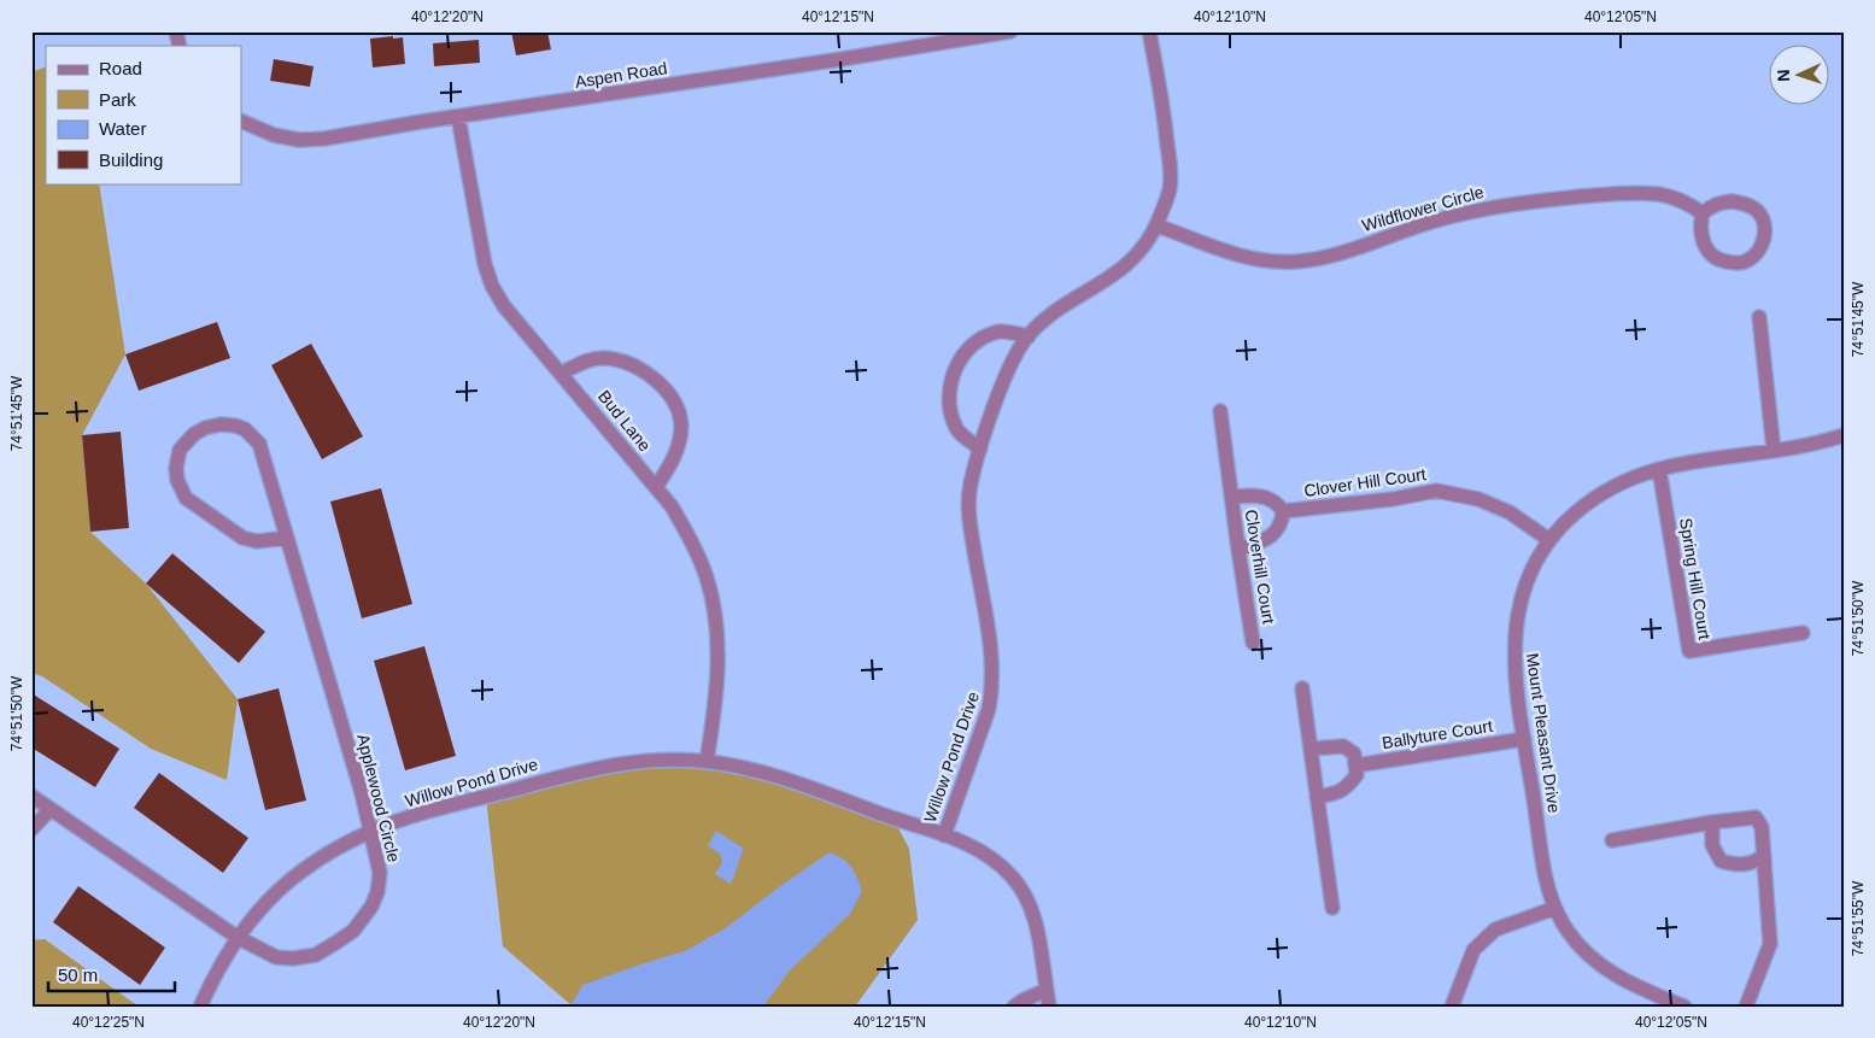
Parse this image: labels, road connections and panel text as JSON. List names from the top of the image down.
{
  "streets": {
    "street": [
      "Aspen Road",
      "Wildflower Circle",
      "Bud Lane",
      "Clover Hill Court",
      "Cloverhill Court",
      "Spring Hill Court",
      "Mount Pleasant Drive",
      "Ballyture Court",
      "Willow Pond Drive",
      "Applewood Circle"
    ]
  },
  "crossings": [
    ["Aspen Road", "Bud Lane"],
    ["Wildflower Circle", "Willow Pond Drive"],
    ["Bud Lane", "Willow Pond Drive"],
    ["Clover Hill Court", "Cloverhill Court"],
    ["Clover Hill Court", "Mount Pleasant Drive"],
    ["Spring Hill Court", "Mount Pleasant Drive"],
    ["Mount Pleasant Drive", "Ballyture Court"],
    ["Willow Pond Drive", "Applewood Circle"]
  ],
  "legend": [
    "Road",
    "Park",
    "Water",
    "Building"
  ],
  "scale_bar": "50 m",
  "north": "left",
  "coordinates": [
    "40°12'20\"N",
    "40°12'15\"N",
    "40°12'10\"N",
    "40°12'05\"N",
    "74°51'45\"W",
    "74°51'50\"W",
    "74°51'55\"W",
    "40°12'25\"N"
  ]
}
